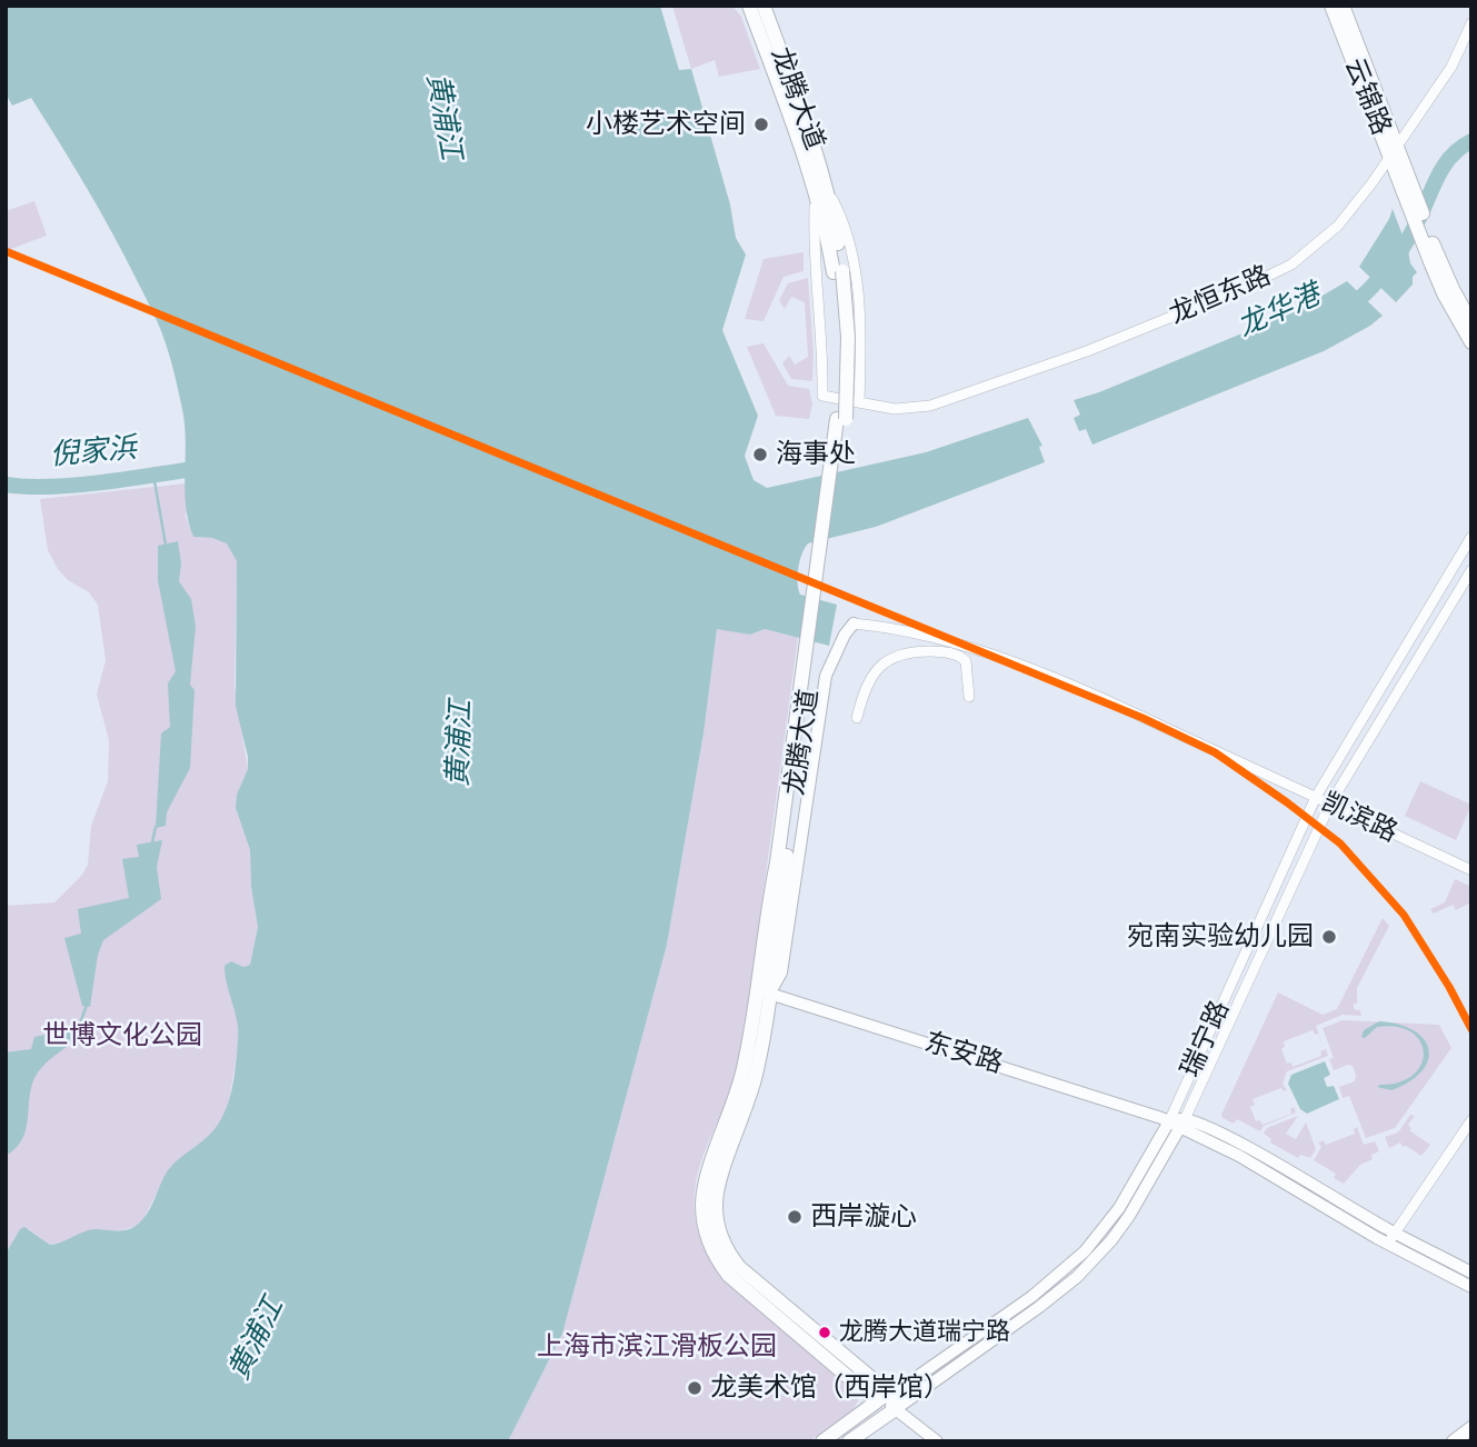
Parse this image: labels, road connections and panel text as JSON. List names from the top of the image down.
{
  "streets": {
    "main road": ["云锦路", "龙腾大道", "瑞宁路"],
    "street": ["龙恒东路", "凯滨路", "东安路"]
  },
  "crossings": [
    ["云锦路", "龙恒东路"],
    ["龙腾大道", "龙恒东路"],
    ["龙腾大道", "瑞宁路"],
    ["龙腾大道", "东安路"],
    ["凯滨路", "瑞宁路"],
    ["瑞宁路", "东安路"]
  ],
  "water": ["黄浦江", "龙华港", "倪家浜"],
  "parks": ["世博文化公园", "上海市滨江滑板公园"],
  "places": [
    "小楼艺术空间",
    "海事处",
    "宛南实验幼儿园",
    "西岸漩心",
    "龙腾大道瑞宁路",
    "龙美术馆（西岸馆）"
  ]
}
